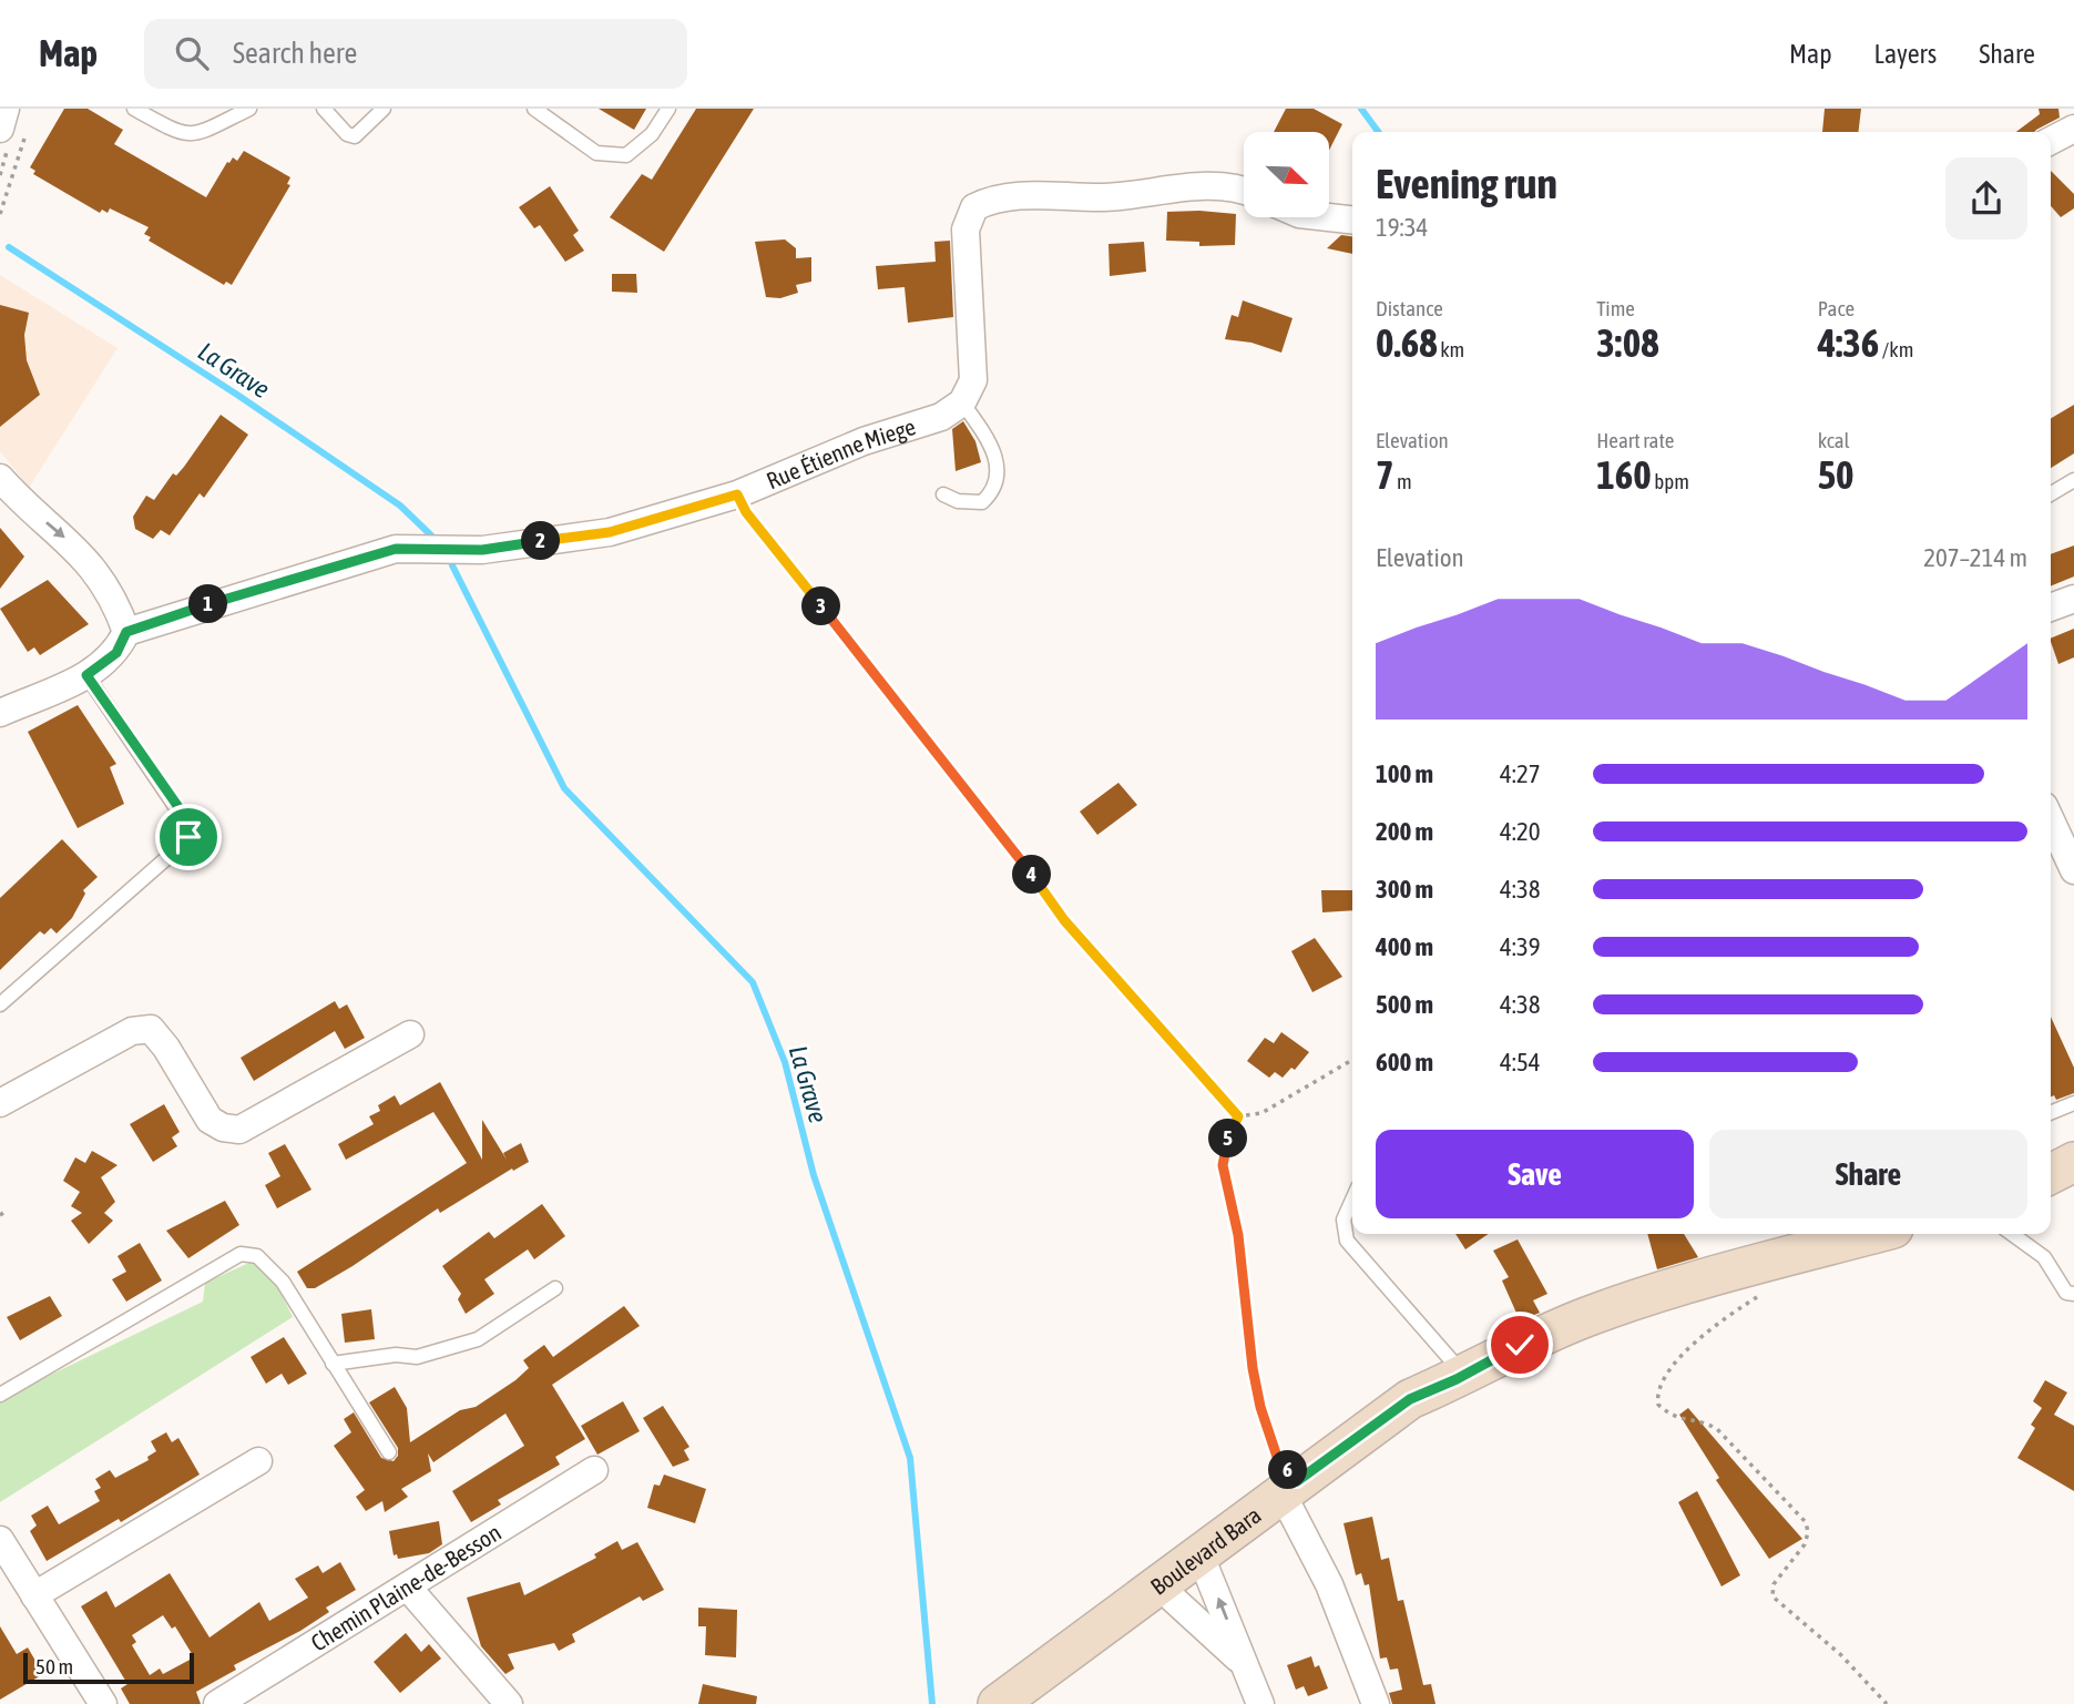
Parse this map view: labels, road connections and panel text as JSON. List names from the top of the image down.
{
  "streets": {
    "street": ["Rue Étienne Miege", "Boulevard Bara", "Chemin Plaine-de-Besson"]
  },
  "water": ["La Grave"],
  "scale_bar": "50 m",
  "north": "bottom right",
  "page": {
    "header": "Map",
    "search": "Search here",
    "nav": ["Map", "Layers", "Share"],
    "heading": ["Evening run", "19:34"],
    "stats": [
      ["Distance", "0.68 km"],
      ["Time", "3:08"],
      ["Pace", "4:36 /km"],
      ["Elevation", "7 m"],
      ["Heart rate", "160 bpm"],
      ["kcal", "50"]
    ],
    "pins": [
      "2",
      "1",
      "3",
      "4",
      "5",
      "6"
    ],
    "chart": ["Elevation", "207–214 m"],
    "list": [
      {
        "name": "100 m",
        "note": "4:27"
      },
      {
        "name": "200 m",
        "note": "4:20"
      },
      {
        "name": "300 m",
        "note": "4:38"
      },
      {
        "name": "400 m",
        "note": "4:39"
      },
      {
        "name": "500 m",
        "note": "4:38"
      },
      {
        "name": "600 m",
        "note": "4:54"
      }
    ],
    "buttons": ["Save", "Share"],
    "scale": "50 m"
  }
}
